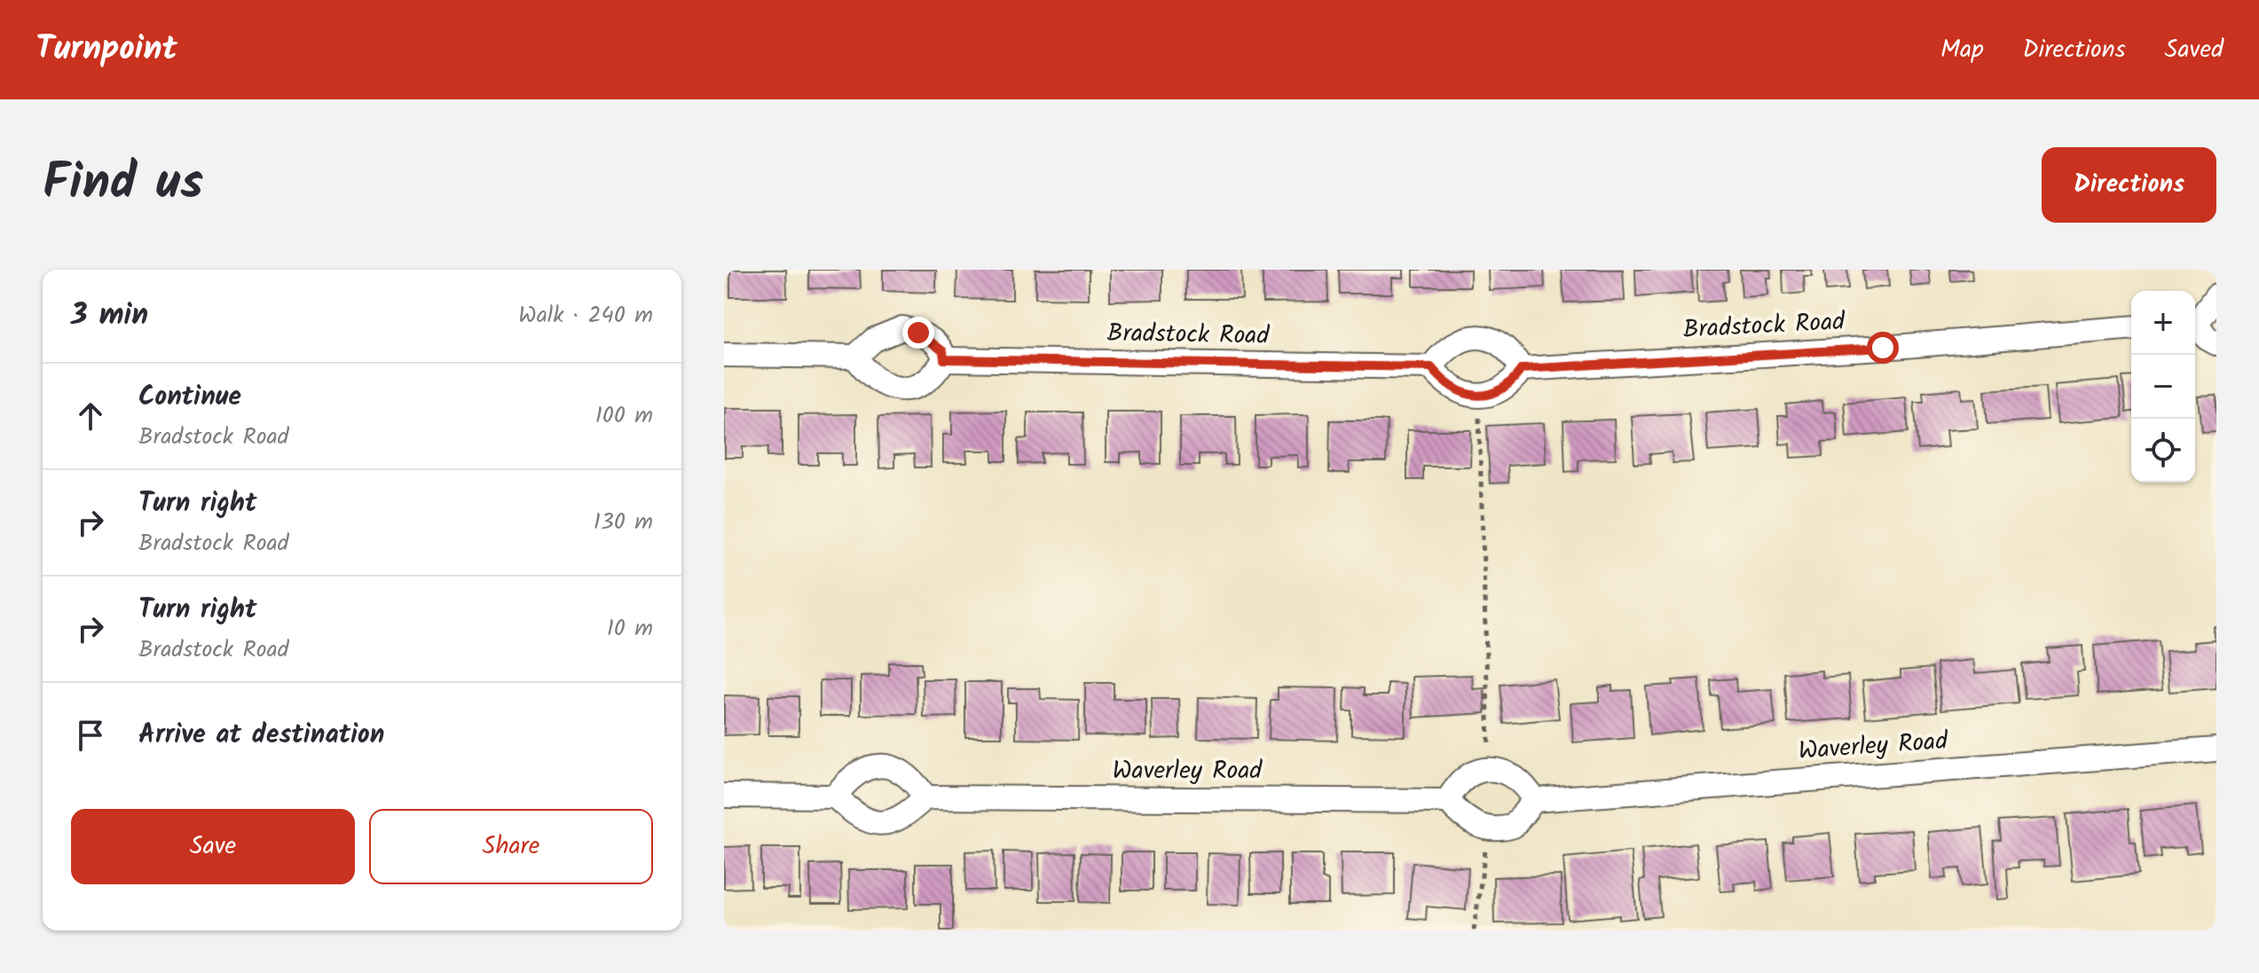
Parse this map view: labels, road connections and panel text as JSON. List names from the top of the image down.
{
  "streets": {
    "street": ["Bradstock Road", "Waverley Road"]
  },
  "page": {
    "header": "Turnpoint",
    "nav": ["Map", "Directions", "Saved"],
    "title": "Find us",
    "buttons": [
      "Directions",
      ["Save", "Share"]
    ],
    "heading": ["3 min", "Walk · 240 m"],
    "map_buttons": ["+", "−"],
    "list": [
      ["Continue", "Bradstock Road", "100 m"],
      ["Turn right", "Bradstock Road", "130 m"],
      ["Turn right", "Bradstock Road", "10 m"],
      "Arrive at destination"
    ]
  }
}
